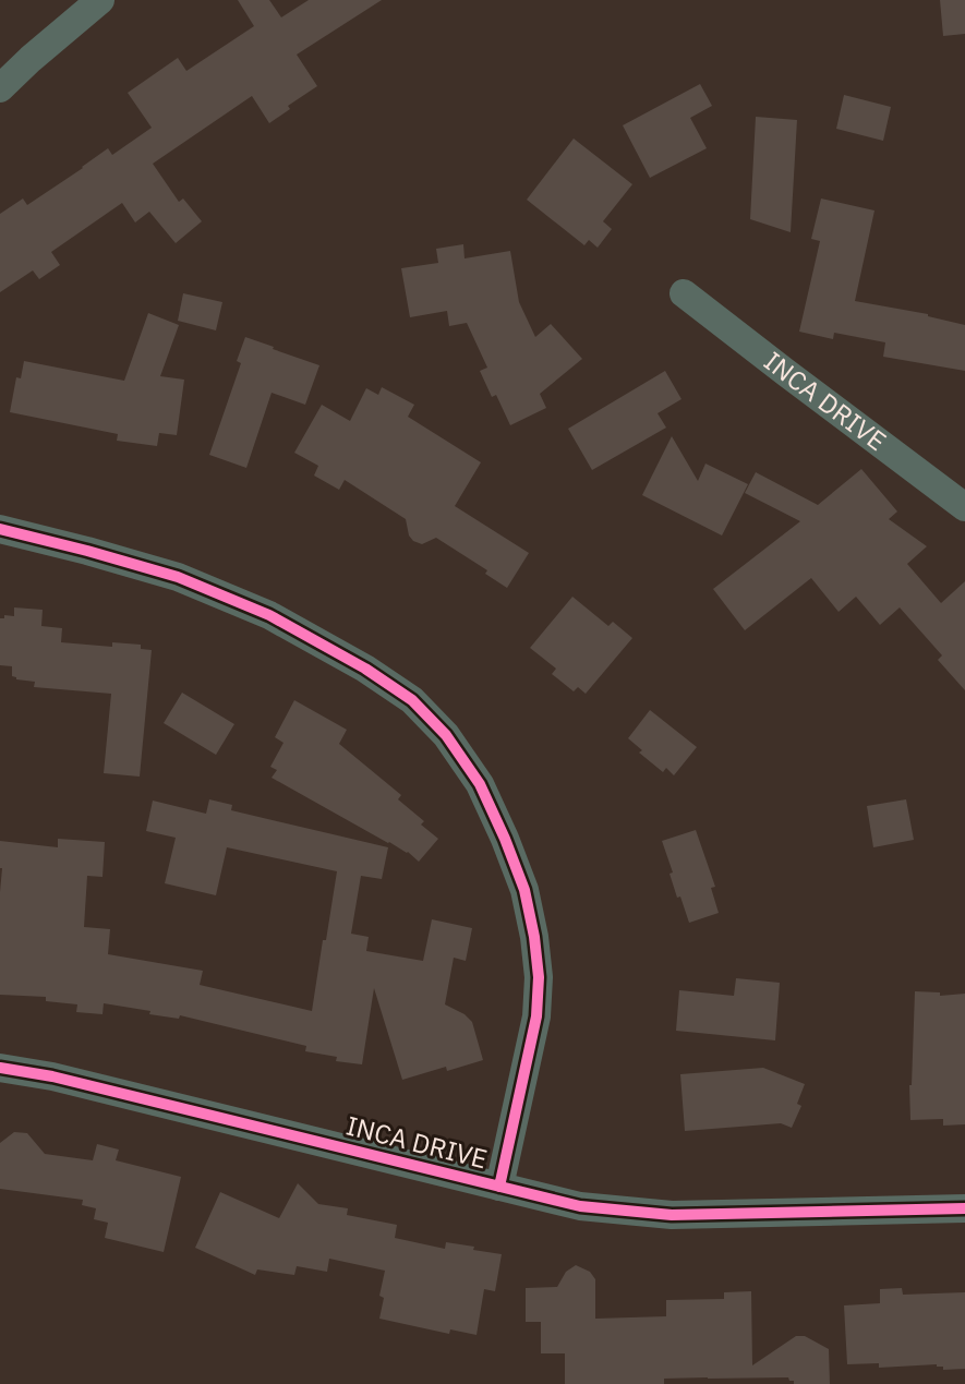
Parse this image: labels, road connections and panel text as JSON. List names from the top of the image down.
{
  "streets": {
    "street": ["INCA DRIVE"]
  }
}
